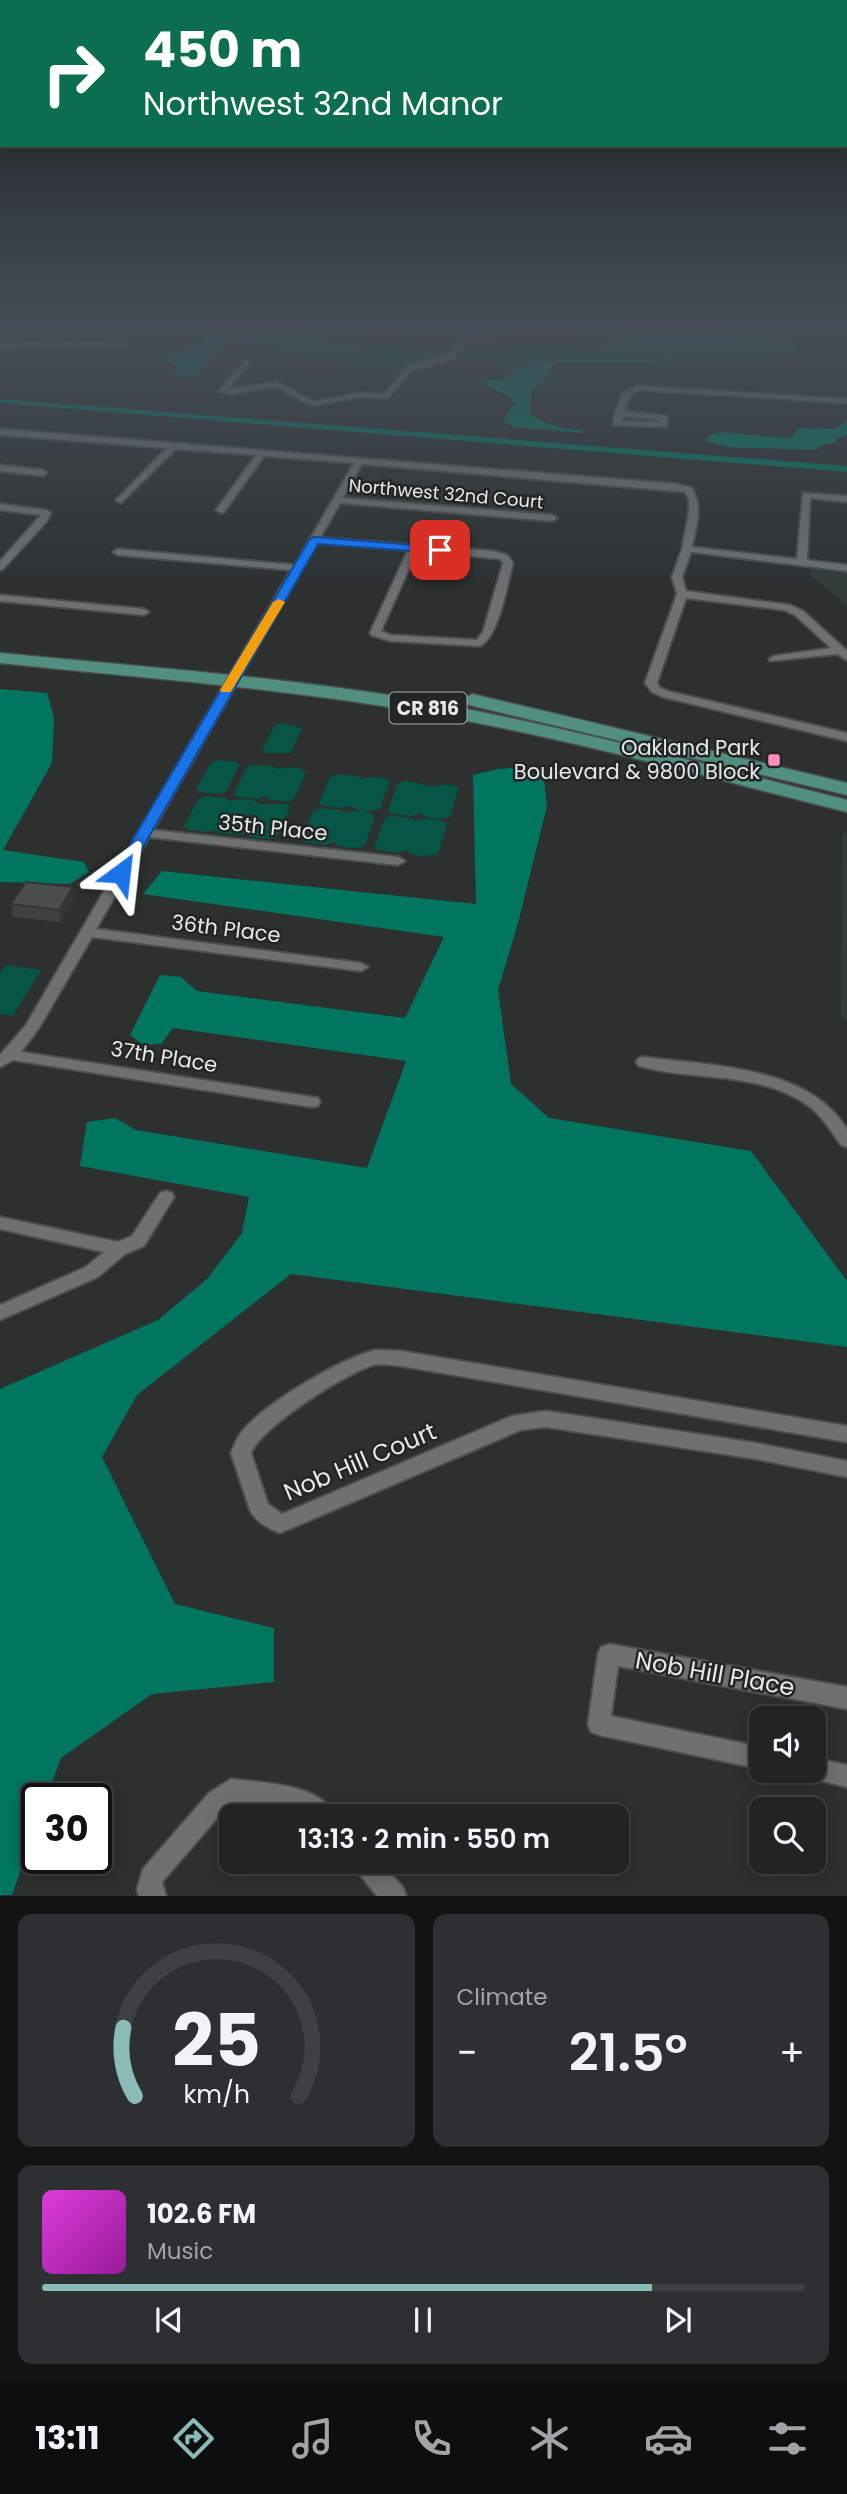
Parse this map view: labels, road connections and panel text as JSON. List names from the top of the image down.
{
  "streets": {
    "main road": ["CR 816"],
    "street": [
      "Northwest 32nd Court",
      "35th Place",
      "36th Place",
      "37th Place",
      "Nob Hill Court",
      "Nob Hill Place"
    ]
  },
  "places": {
    "transit": ["Oakland Park Boulevard & 9800 Block"]
  },
  "page": {
    "turn": ["450 m", "Northwest 32nd Manor"],
    "limit": "30",
    "trip": "13:13 · 2 min · 550 m",
    "tile": "Climate",
    "heat": ["−", "21.5°", "+"],
    "song": ["102.6 FM", "Music"],
    "tabs": "13:11",
    "gauge": ["25", "km/h"]
  }
}
